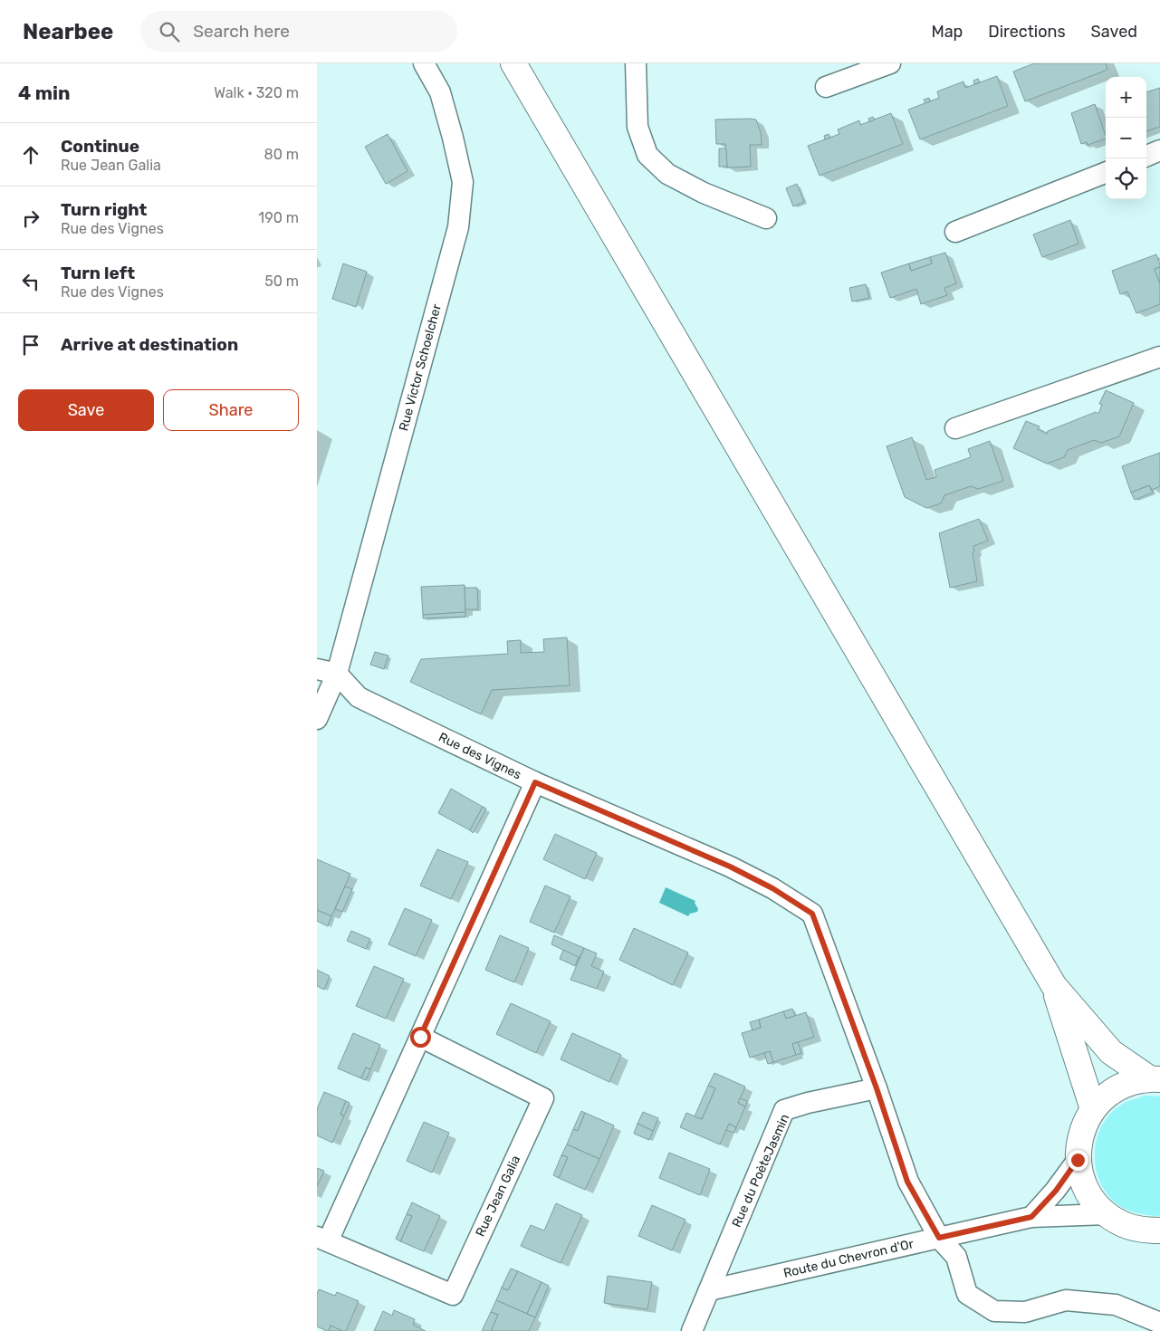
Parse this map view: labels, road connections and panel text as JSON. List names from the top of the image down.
{
  "streets": {
    "street": [
      "Rue Victor Schoelcher",
      "Rue des Vignes",
      "Rue du PoèteJasmin",
      "Rue Jean Galia",
      "Route du Chevron d'Or"
    ]
  },
  "crossings": [
    ["Rue Victor Schoelcher", "Rue des Vignes"],
    ["Rue des Vignes", "Rue du PoèteJasmin"],
    ["Rue des Vignes", "Rue Jean Galia"],
    ["Rue des Vignes", "Route du Chevron d'Or"],
    ["Rue du PoèteJasmin", "Route du Chevron d'Or"]
  ],
  "page": {
    "header": "Nearbee",
    "search": "Search here",
    "nav": ["Map", "Directions", "Saved"],
    "heading": ["4 min", "Walk · 320 m"],
    "map_buttons": ["+", "−"],
    "list": [
      ["Continue", "Rue Jean Galia", "80 m"],
      ["Turn right", "Rue des Vignes", "190 m"],
      ["Turn left", "Rue des Vignes", "50 m"],
      "Arrive at destination"
    ],
    "buttons": ["Save", "Share"]
  }
}
